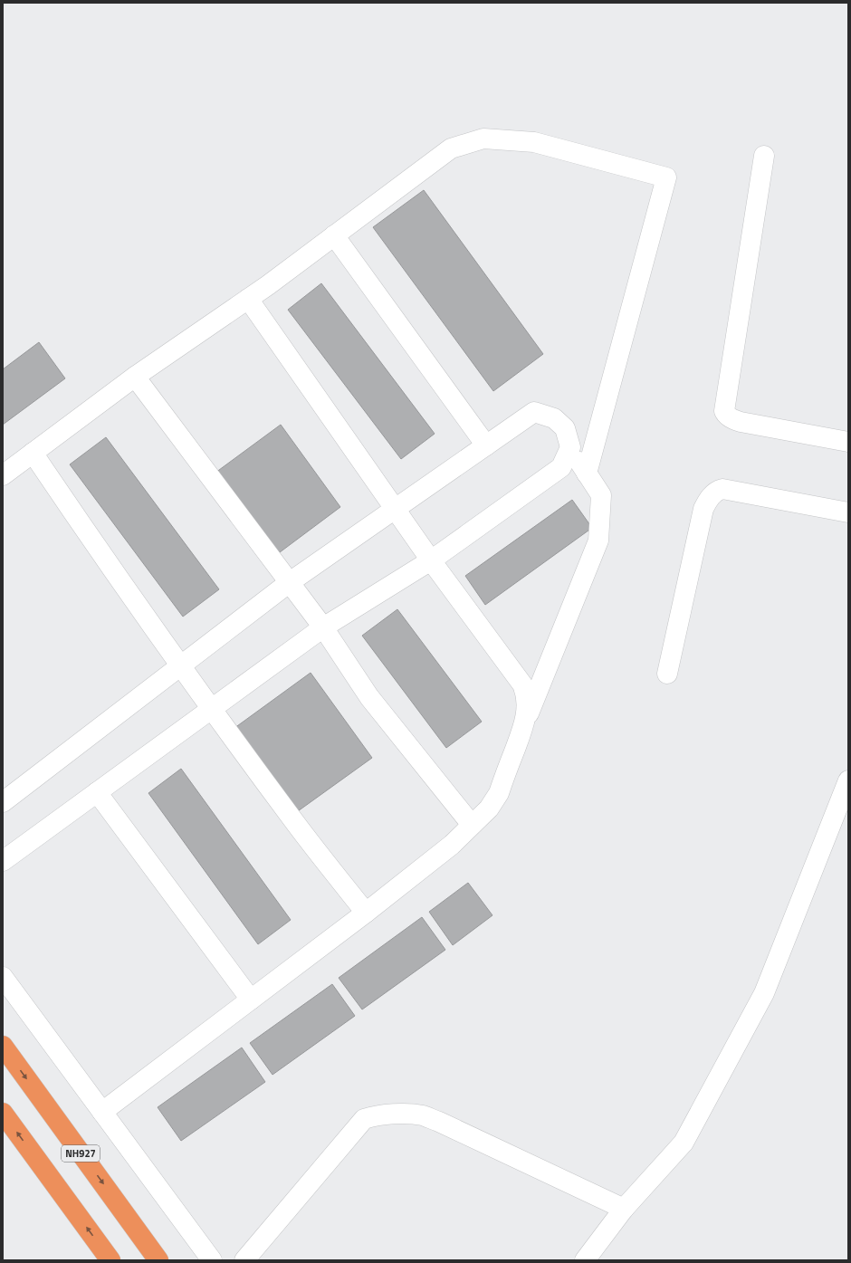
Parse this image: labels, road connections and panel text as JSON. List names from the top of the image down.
{
  "streets": {
    "highway": ["NH927"]
  }
}
